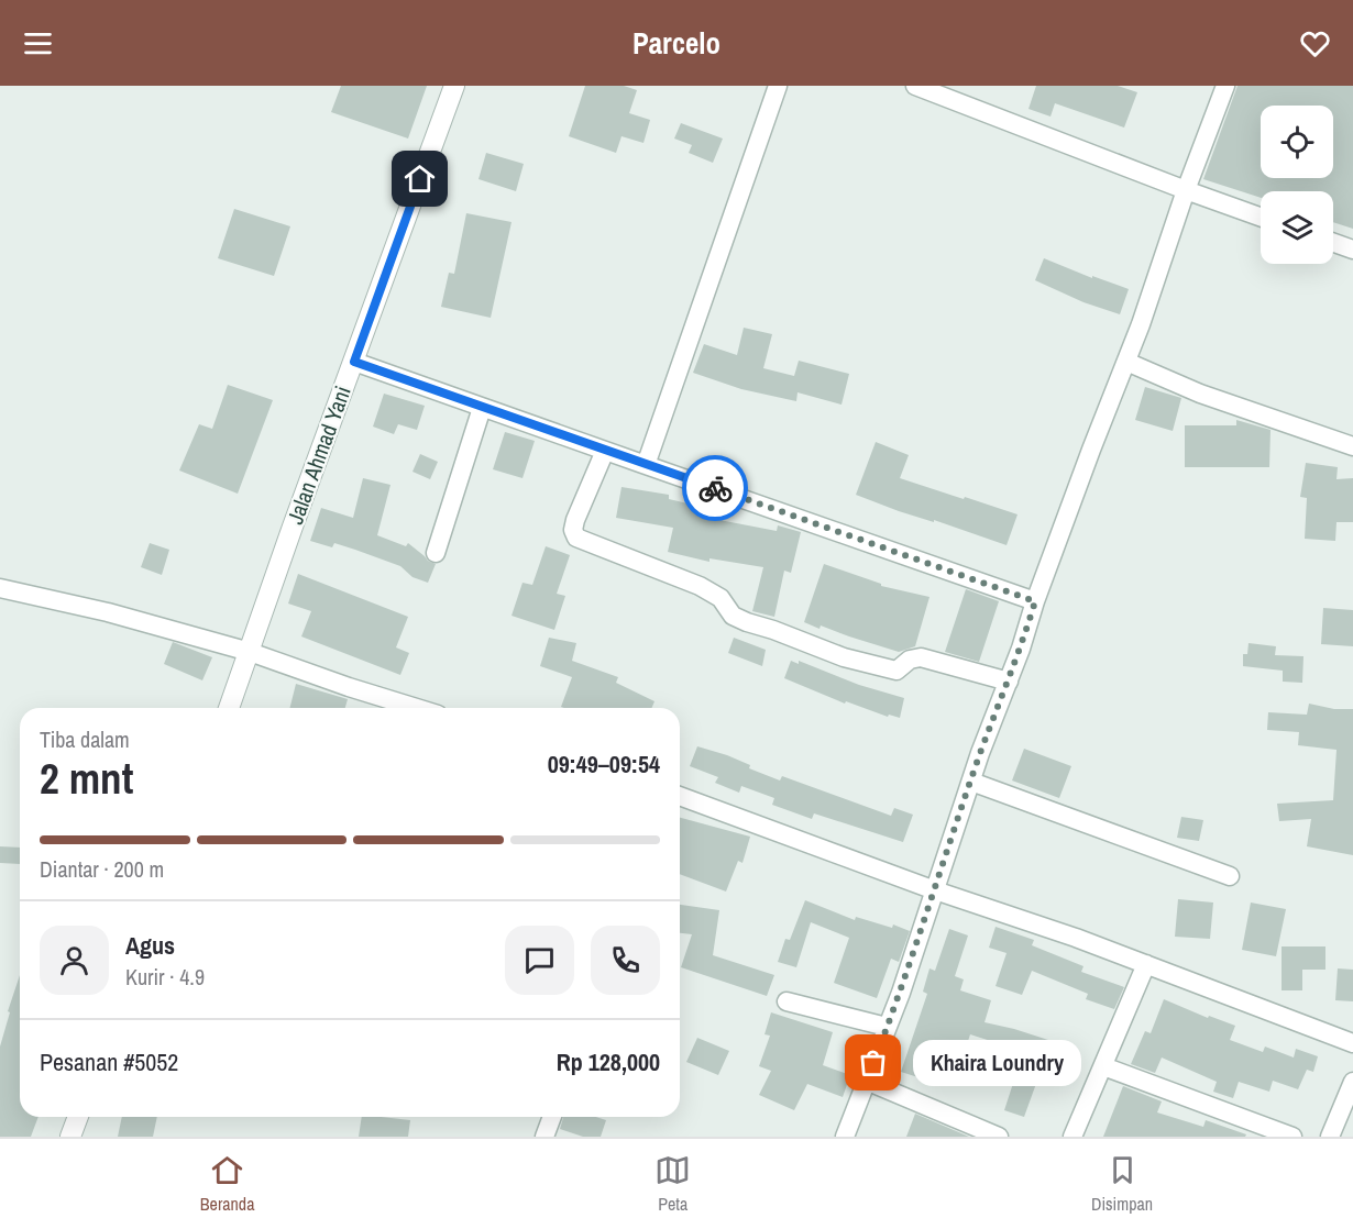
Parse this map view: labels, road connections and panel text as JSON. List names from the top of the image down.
{
  "streets": {
    "street": ["Jalan Ahmad Yani"]
  },
  "places": ["Khaira Loundry"],
  "page": {
    "header": "Parcelo",
    "heading": ["2 mnt", "Tiba dalam", "09:49–09:54"],
    "panel": [
      "Agus",
      "Kurir · 4.9",
      "Pesanan #5052",
      "Rp 128,000"
    ],
    "bar": "Diantar · 200 m",
    "bubble": "Khaira Loundry",
    "tabs": ["Beranda", "Peta", "Disimpan"]
  }
}
